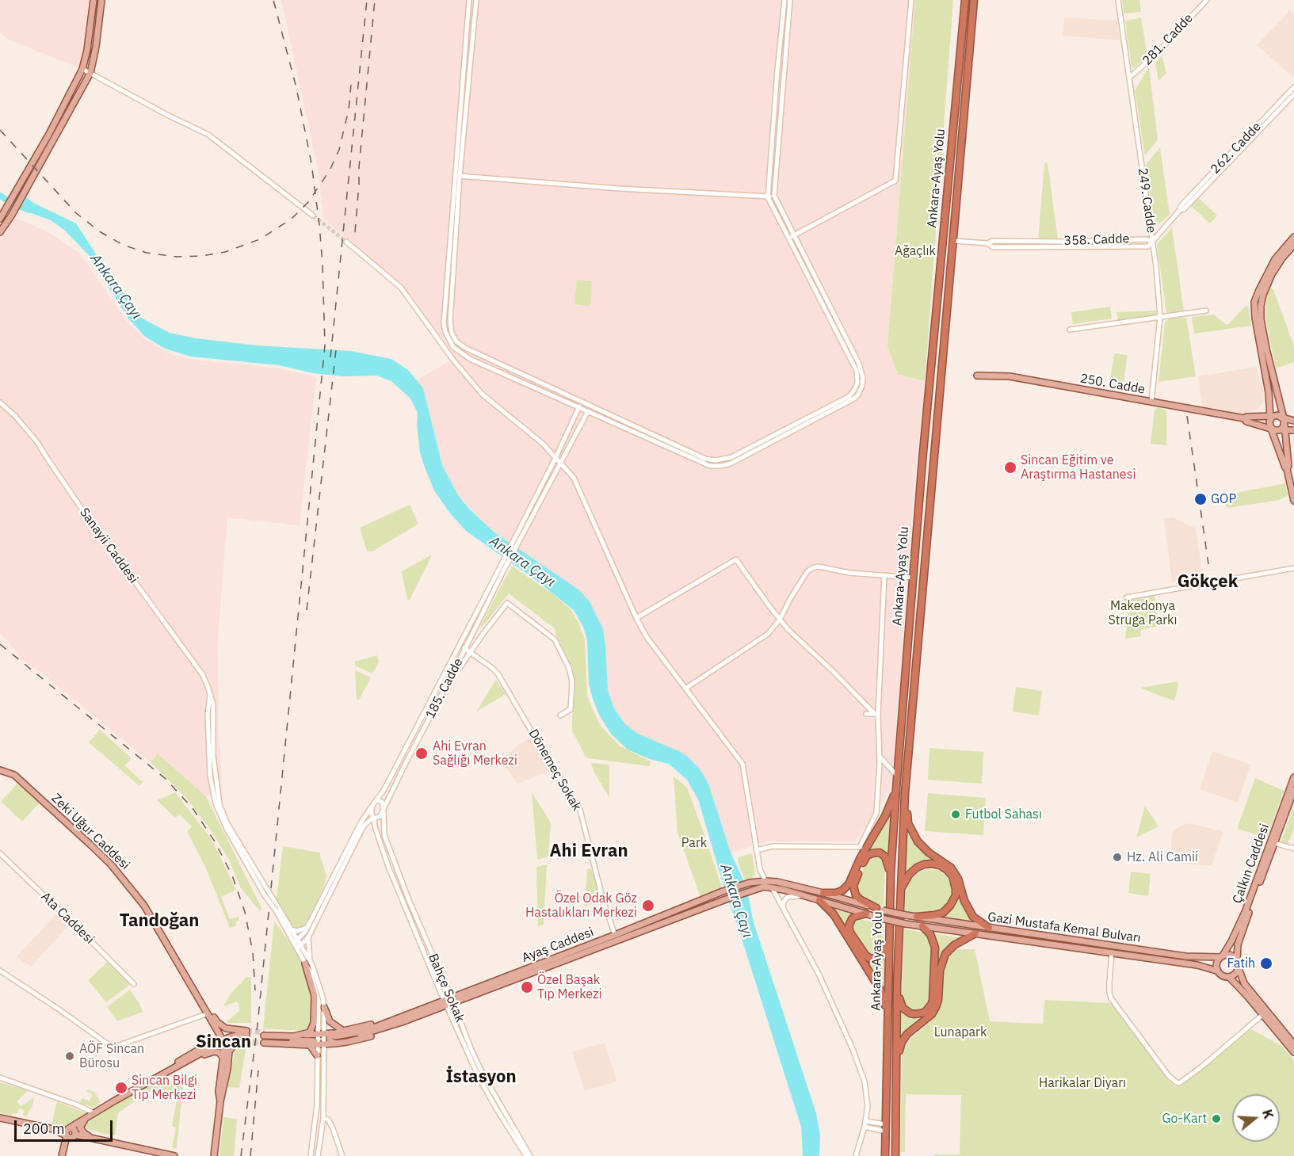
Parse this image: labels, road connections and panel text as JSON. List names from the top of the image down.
{
  "streets": {
    "highway": ["Ankara-Ayaş Yolu"],
    "main road": [
      "250. Cadde",
      "Zeki Uğur Caddesi",
      "Çalkın Caddesi",
      "Gazi Mustafa Kemal Bulvarı",
      "Ayaş Caddesi"
    ],
    "street": [
      "281. Cadde",
      "262. Cadde",
      "249. Cadde",
      "358. Cadde",
      "Sanayii Caddesi",
      "185. Cadde",
      "Dönemeç Sokak",
      "Ata Caddesi",
      "Bahçe Sokak"
    ]
  },
  "crossings": [
    ["281. Cadde", "249. Cadde"],
    ["262. Cadde", "249. Cadde"],
    ["262. Cadde", "358. Cadde"],
    ["Ankara-Ayaş Yolu", "358. Cadde"],
    ["249. Cadde", "358. Cadde"],
    ["249. Cadde", "250. Cadde"],
    ["185. Cadde", "Dönemeç Sokak"],
    ["185. Cadde", "Bahçe Sokak"],
    ["Dönemeç Sokak", "Ayaş Caddesi"],
    ["Çalkın Caddesi", "Gazi Mustafa Kemal Bulvarı"],
    ["Gazi Mustafa Kemal Bulvarı", "Ayaş Caddesi"],
    ["Ayaş Caddesi", "Bahçe Sokak"]
  ],
  "districts": [
    "Gökçek",
    "Ahi Evran",
    "Tandoğan",
    "Sincan",
    "İstasyon"
  ],
  "water": ["Ankara Çayı"],
  "parks": [
    "Ağaçlık",
    "Makedonya Struga Parkı",
    "Park",
    "Lunapark",
    "Harikalar Diyarı"
  ],
  "places": [
    "Sincan Eğitim ve Araştırma Hastanesi",
    "GOP",
    "Ahi Evran Sağlığı Merkezi",
    "Futbol Sahası",
    "Hz. Ali Camii",
    "Özel Odak Göz Hastalıkları Merkezi",
    "Fatih",
    "Özel Başak Tıp Merkezi",
    "AÖF Sincan Bürosu",
    "Sincan Bilgi Tıp Merkezi",
    "Go-Kart"
  ],
  "scale_bar": "200 m",
  "north": "right"
}
